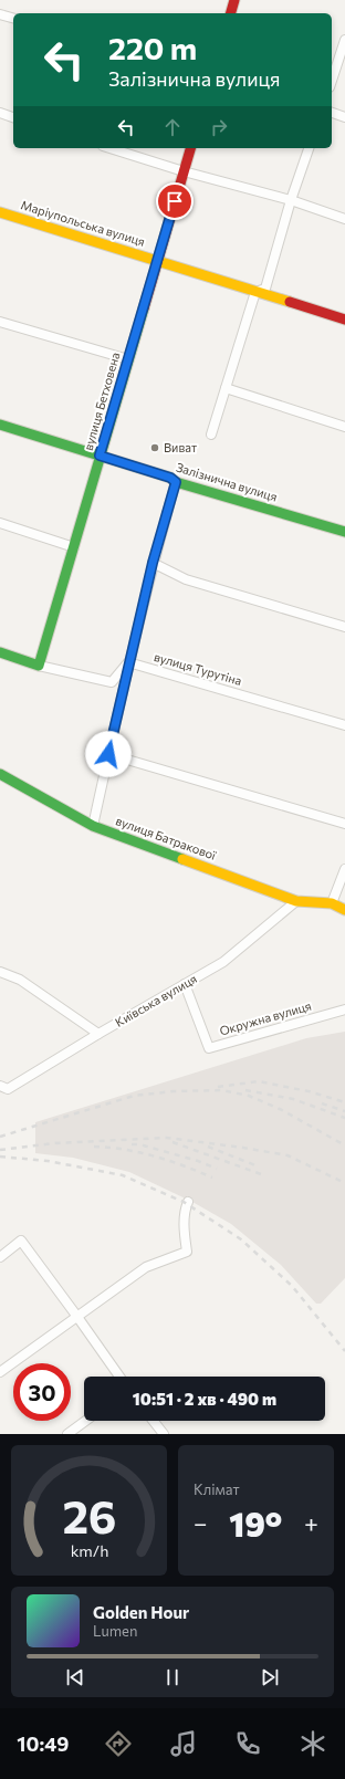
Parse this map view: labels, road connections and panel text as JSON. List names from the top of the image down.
{
  "streets": {
    "street": [
      "Маріупольська вулиця",
      "вулиця Бетховена",
      "Залізнична вулиця",
      "вулиця Турутіна",
      "вулиця Батракової",
      "Київська вулиця",
      "Окружна вулиця"
    ]
  },
  "crossings": [
    ["Маріупольська вулиця", "вулиця Бетховена"],
    ["вулиця Бетховена", "Залізнична вулиця"],
    ["вулиця Батракової", "Київська вулиця"],
    ["Київська вулиця", "Окружна вулиця"]
  ],
  "places": ["Виват"],
  "page": {
    "turn": ["220 m", "Залізнична вулиця"],
    "limit": "30",
    "trip": "10:51 · 2 хв · 490 m",
    "tile": "Клімат",
    "heat": ["−", "19°", "+"],
    "song": ["Golden Hour", "Lumen"],
    "tabs": "10:49",
    "gauge": ["26", "km/h"]
  }
}
